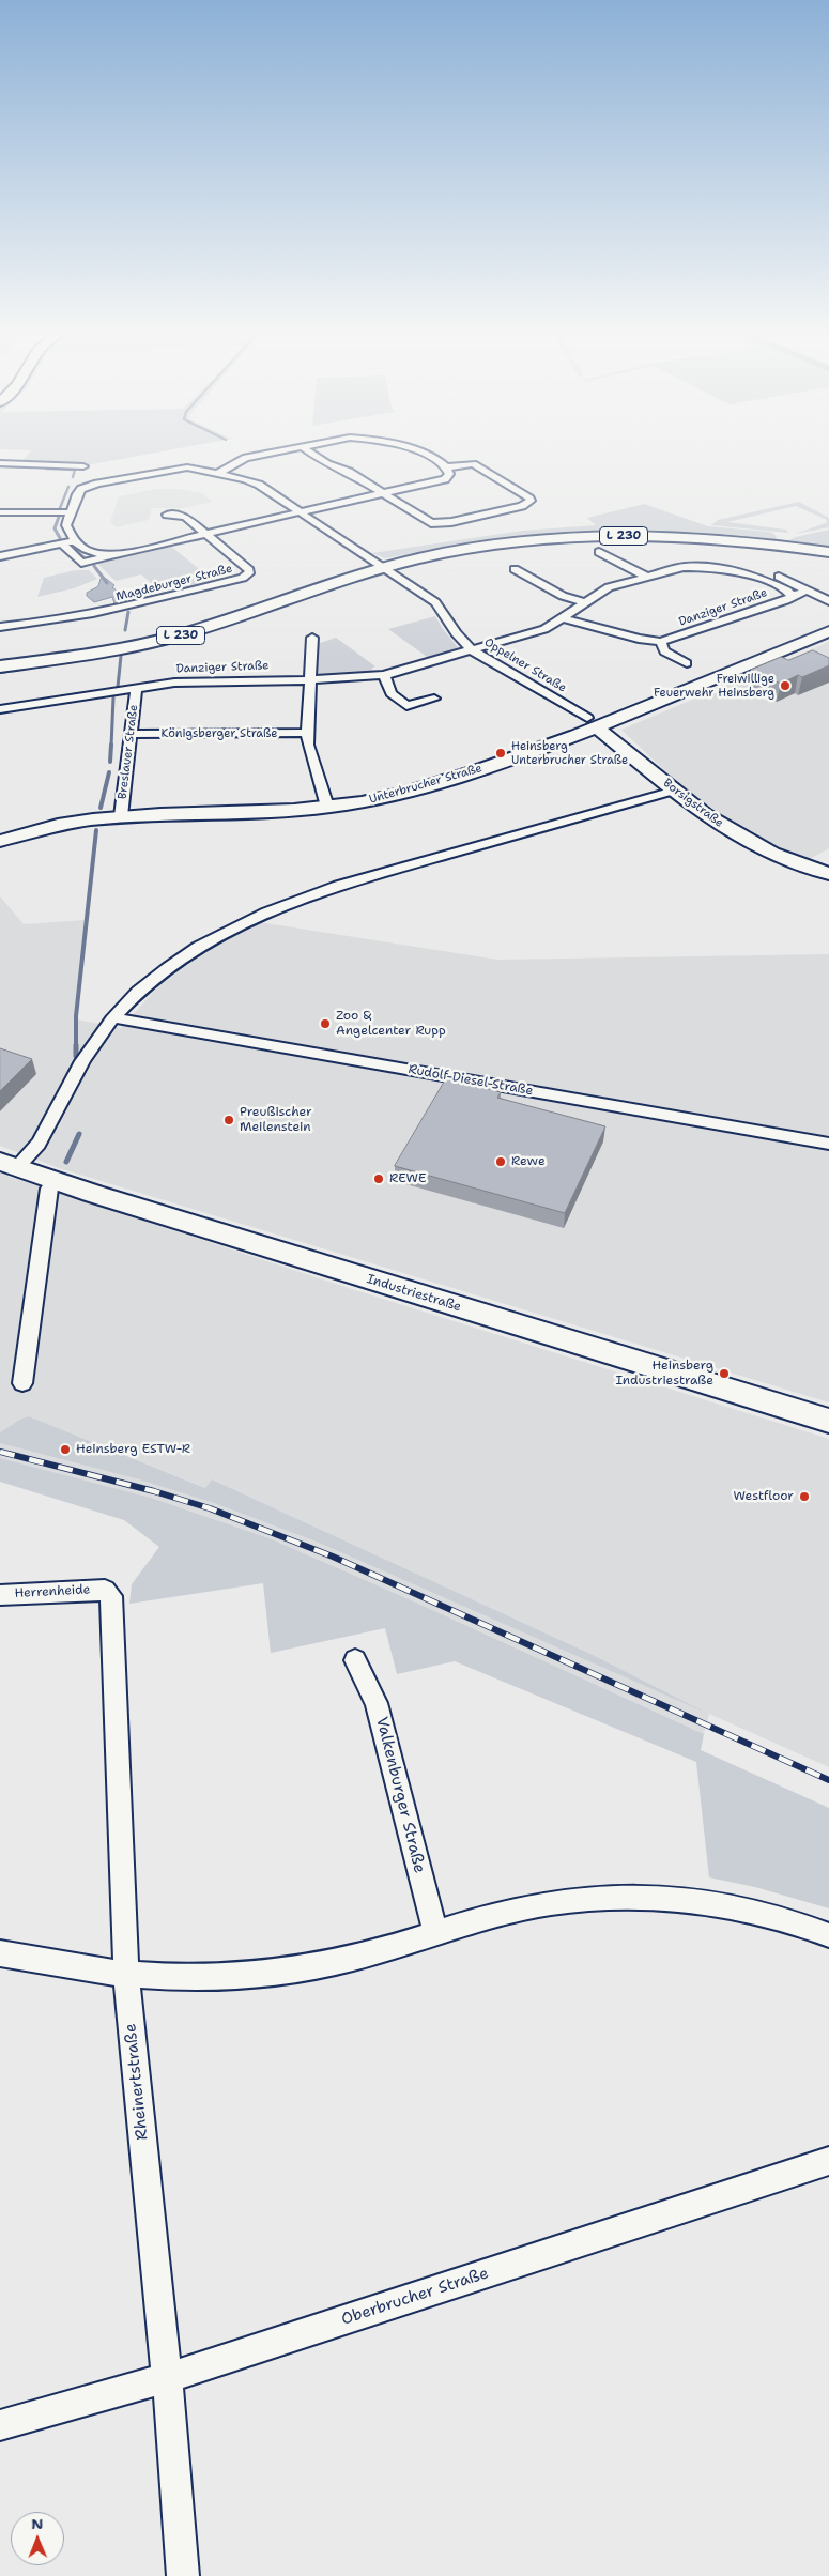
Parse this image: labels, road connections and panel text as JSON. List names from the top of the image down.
{
  "streets": {
    "main road": ["L 230"],
    "street": [
      "Magdeburger Straße",
      "Danziger Straße",
      "Oppelner Straße",
      "Königsberger Straße",
      "Breslauer Straße",
      "Unterbrucher Straße",
      "Borsigstraße",
      "Rudolf-Diesel-Straße",
      "Industriestraße",
      "Herrenheide",
      "Valkenburger Straße",
      "Rheinertstraße",
      "Oberbrucher Straße"
    ]
  },
  "crossings": [
    ["L 230", "Oppelner Straße"],
    ["Danziger Straße", "Oppelner Straße"],
    ["Danziger Straße", "Breslauer Straße"],
    ["Oppelner Straße", "Unterbrucher Straße"],
    ["Oppelner Straße", "Borsigstraße"],
    ["Königsberger Straße", "Breslauer Straße"],
    ["Breslauer Straße", "Unterbrucher Straße"],
    ["Unterbrucher Straße", "Borsigstraße"],
    ["Herrenheide", "Rheinertstraße"],
    ["Rheinertstraße", "Oberbrucher Straße"]
  ],
  "places": [
    "Freiwillige Feuerwehr Heinsberg",
    "Heinsberg Unterbrucher Straße",
    "Zoo & Angelcenter Rupp",
    "Preußischer Meilenstein",
    "Rewe",
    "REWE",
    "Heinsberg Industriestraße",
    "Heinsberg ESTW-R",
    "Westfloor"
  ],
  "north": "top"
}
